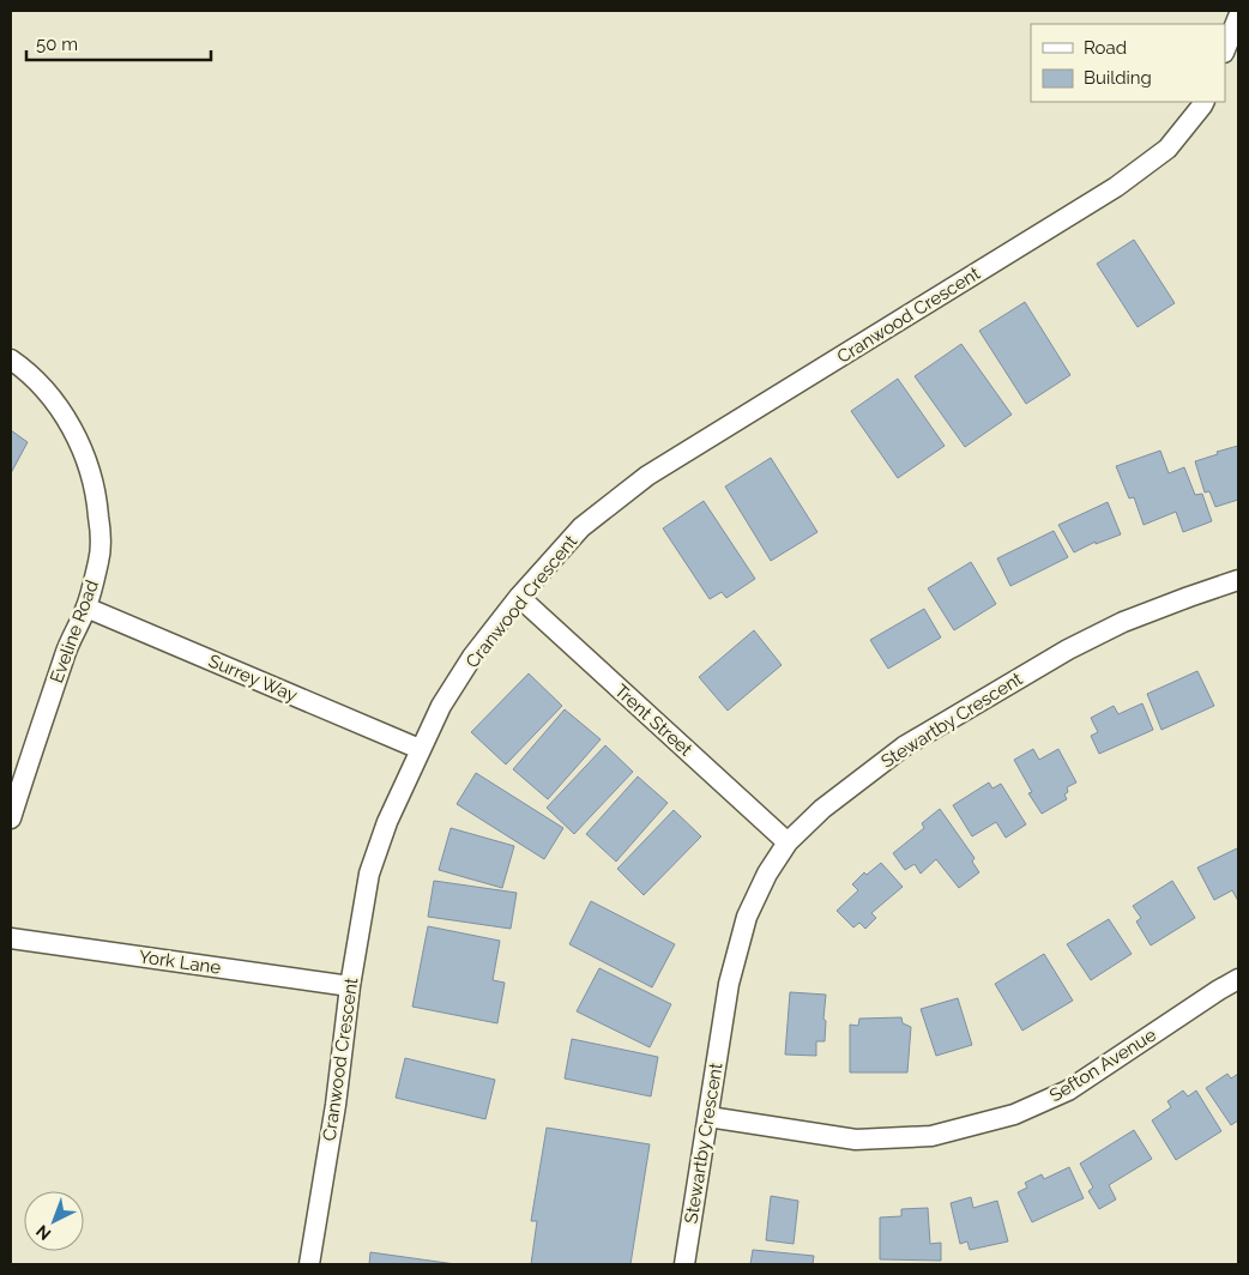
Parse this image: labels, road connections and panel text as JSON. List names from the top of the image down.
{
  "streets": {
    "street": [
      "Cranwood Crescent",
      "Eveline Road",
      "Surrey Way",
      "Trent Street",
      "Stewartby Crescent",
      "York Lane",
      "Sefton Avenue"
    ]
  },
  "crossings": [
    ["Cranwood Crescent", "Surrey Way"],
    ["Cranwood Crescent", "Trent Street"],
    ["Cranwood Crescent", "York Lane"],
    ["Eveline Road", "Surrey Way"],
    ["Trent Street", "Stewartby Crescent"],
    ["Stewartby Crescent", "Sefton Avenue"]
  ],
  "legend": ["Road", "Building"],
  "scale_bar": "50 m",
  "north": "bottom left"
}
